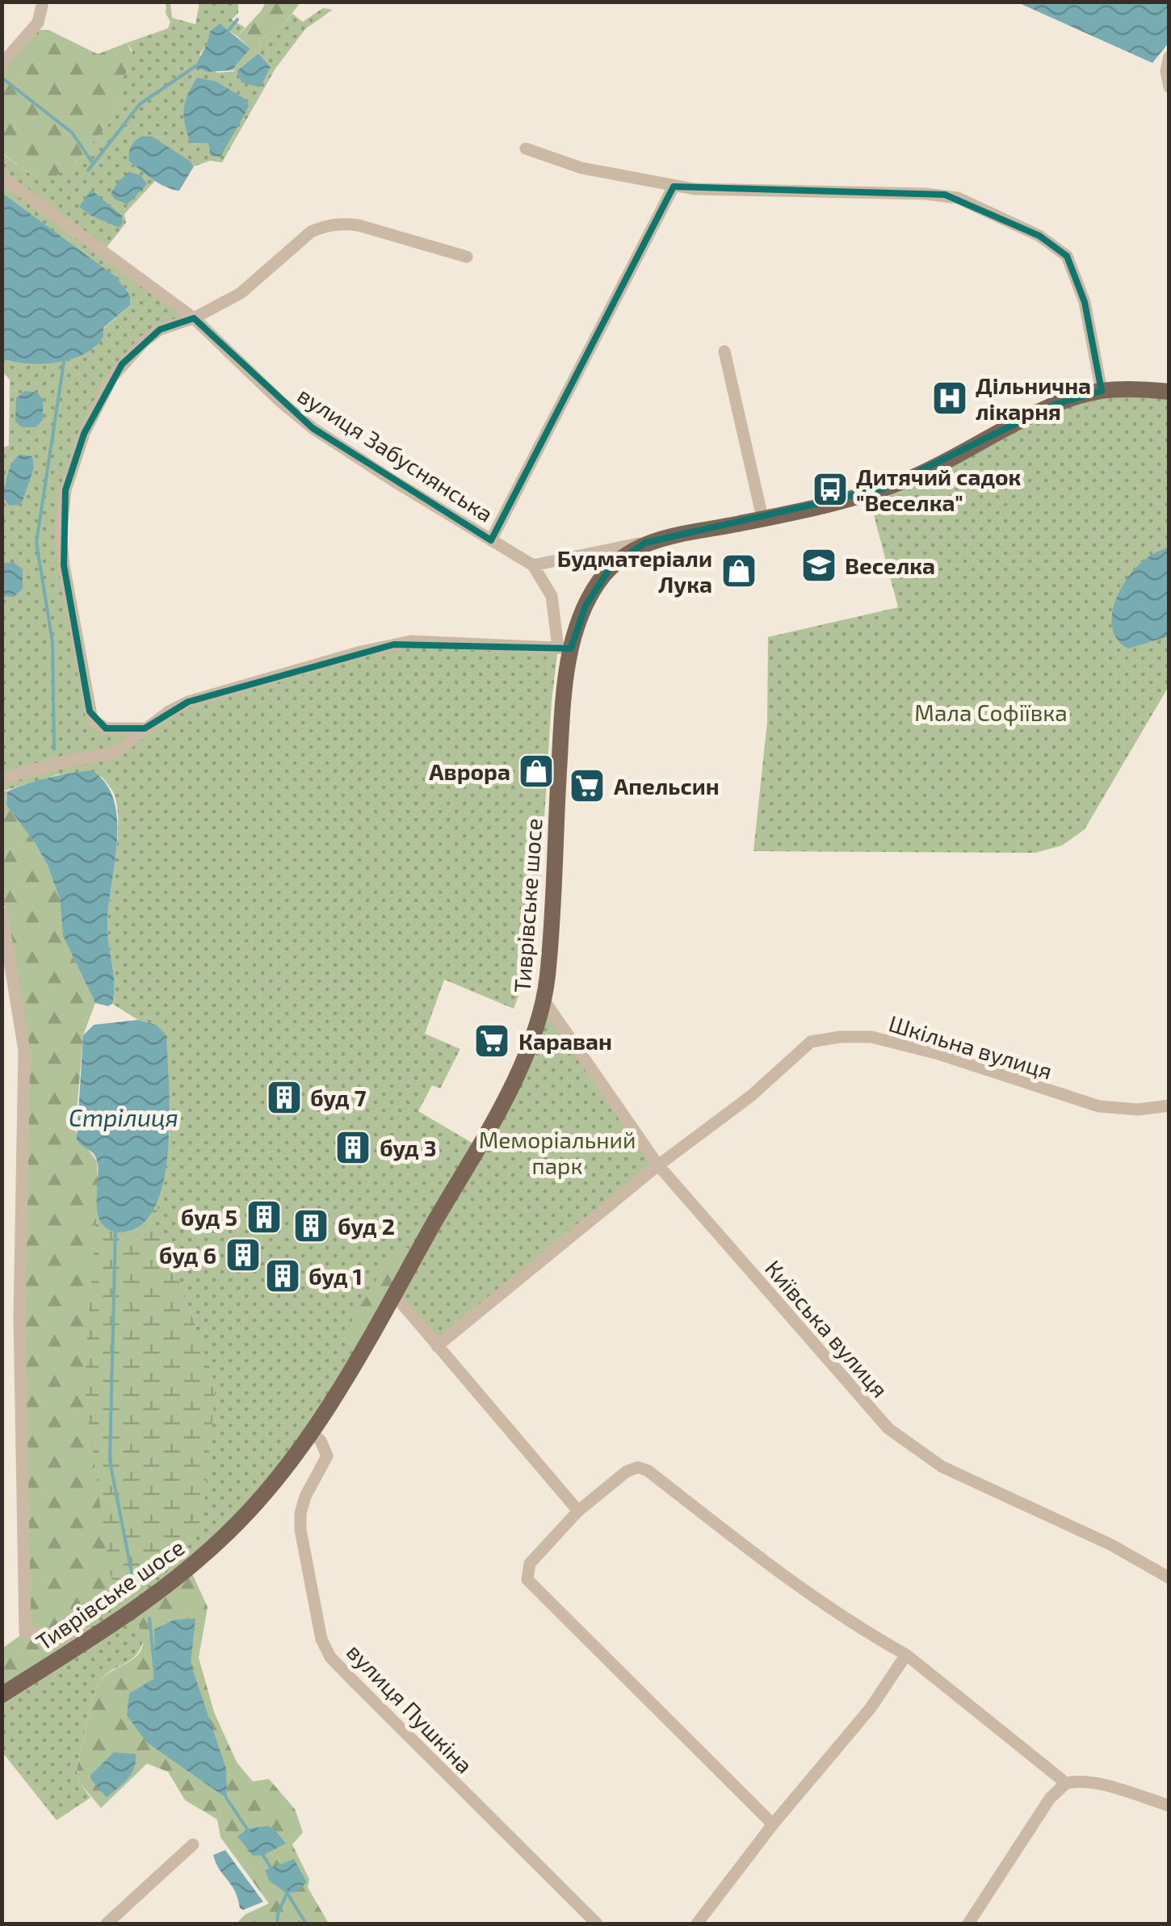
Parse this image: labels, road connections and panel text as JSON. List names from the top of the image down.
{
  "streets": {
    "main road": ["Тиврівське шосе"],
    "street": [
      "вулиця Забуснянська",
      "Шкільна вулиця",
      "Київська вулиця",
      "вулиця Пушкіна"
    ]
  },
  "crossings": [
    ["Тиврівське шосе", "Київська вулиця"],
    ["Тиврівське шосе", "вулиця Пушкіна"],
    ["Шкільна вулиця", "Київська вулиця"]
  ],
  "water": ["Стрілиця"],
  "parks": ["Мала Софіївка", "Меморіальний парк"],
  "places": {
    "hospital": ["Дільнична лікарня"],
    "bus stop": ["Дитячий садок \"Веселка\""],
    "school or university": ["Веселка"],
    "shop": ["Будматеріали Лука", "Аврора"],
    "supermarket": ["Апельсин", "Караван"],
    "building": [
      "буд 7",
      "буд 3",
      "буд 5",
      "буд 2",
      "буд 6",
      "буд 1"
    ]
  }
}
